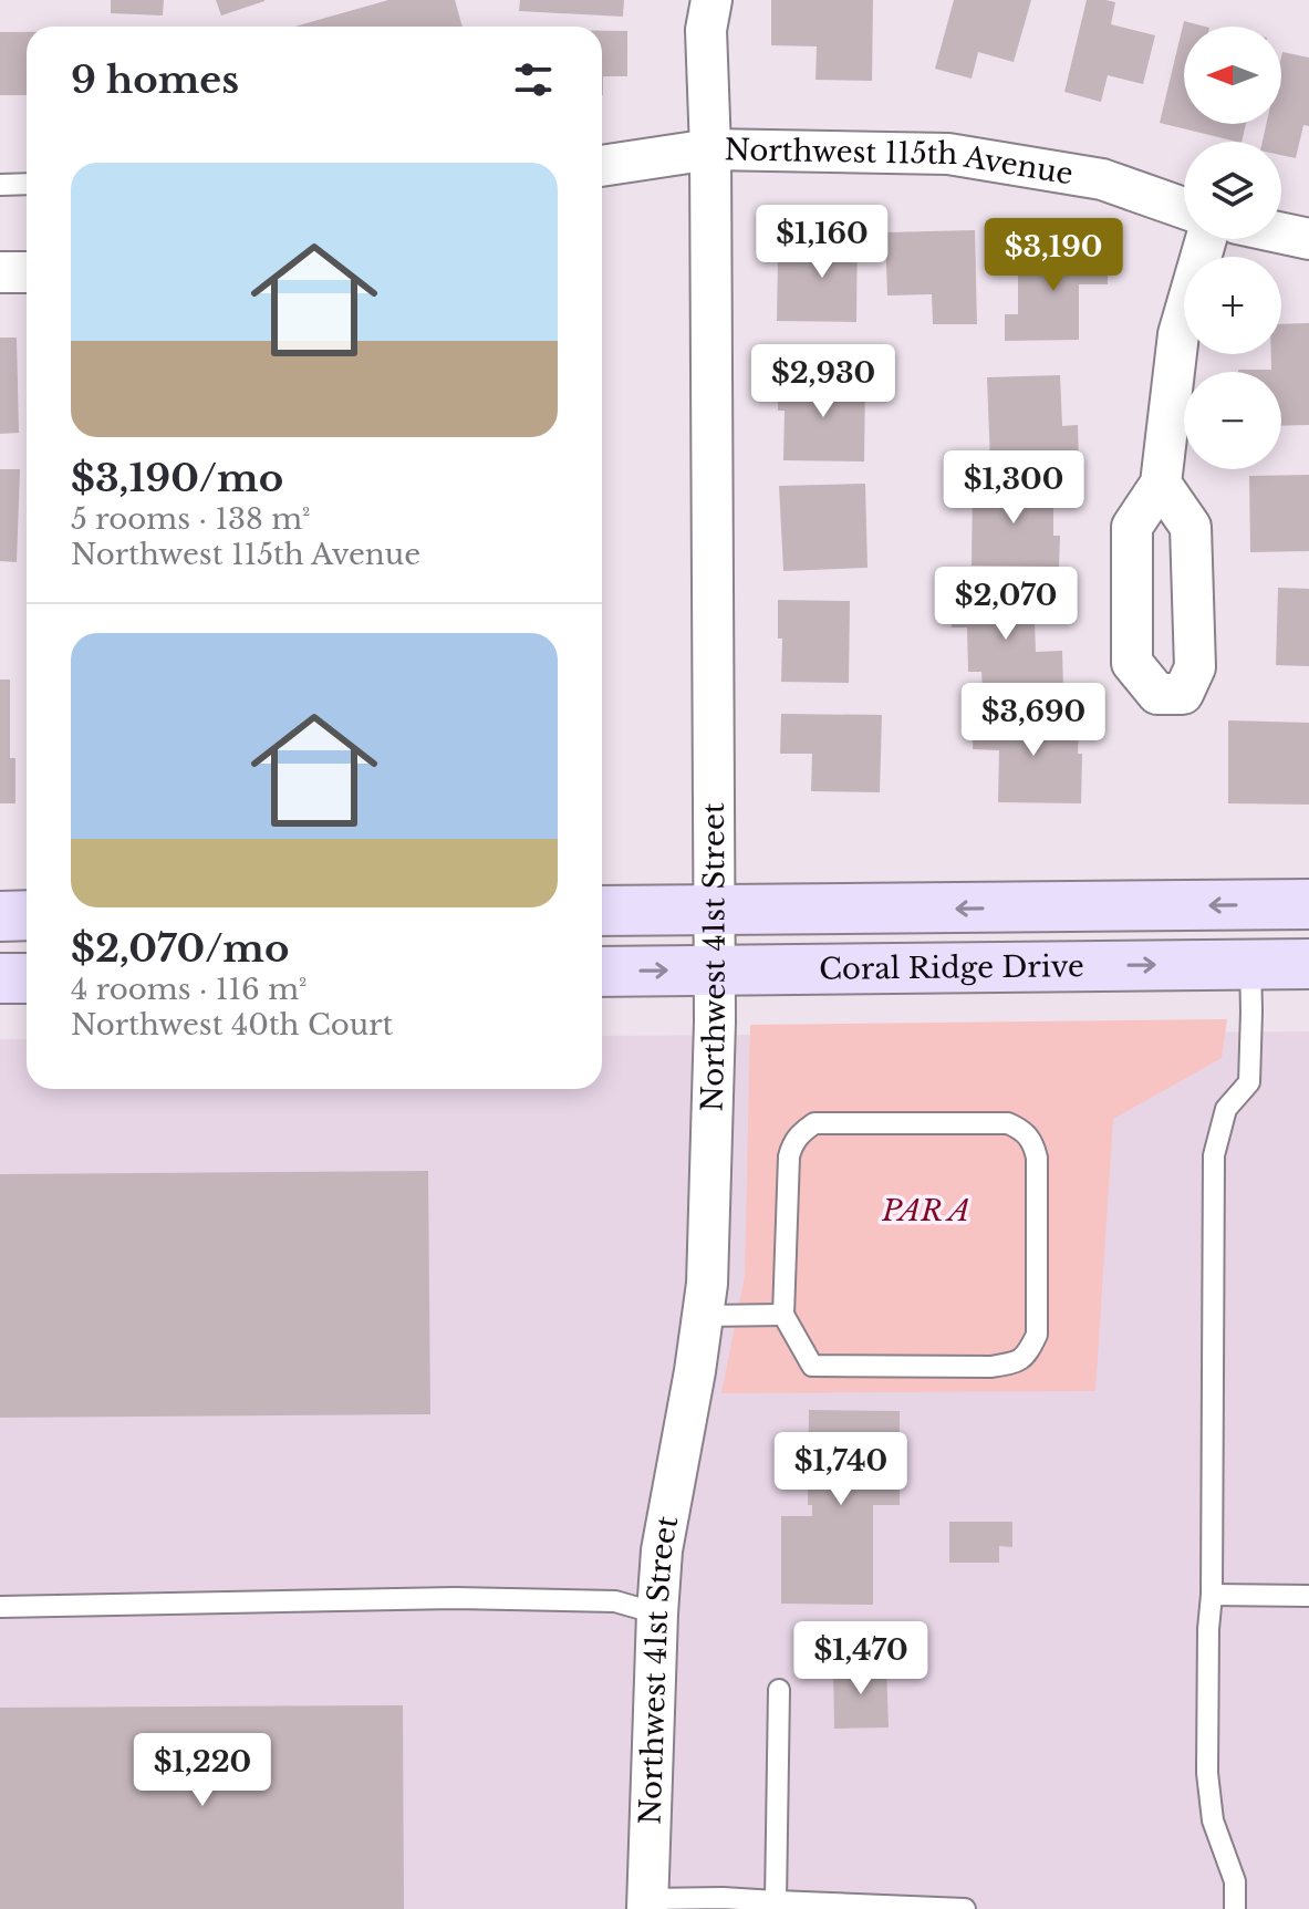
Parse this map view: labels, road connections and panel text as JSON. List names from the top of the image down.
{
  "streets": {
    "main road": ["Coral Ridge Drive"],
    "street": ["Northwest 115th Avenue", "Northwest 41st Street"]
  },
  "crossings": [
    ["Northwest 115th Avenue", "Northwest 41st Street"],
    ["Northwest 41st Street", "Coral Ridge Drive"]
  ],
  "parks": ["PAR A"],
  "north": "left",
  "page": {
    "map_buttons": ["+", "−"],
    "heading": "9 homes",
    "list": [
      {
        "name": "$3,190/mo",
        "note": "5 rooms · 138 m² · Northwest 115th Avenue"
      },
      {
        "name": "$2,070/mo",
        "note": "4 rooms · 116 m² · Northwest 40th Court"
      }
    ],
    "price": [
      "$1,160",
      "$3,190",
      "$2,930",
      "$1,300",
      "$2,070",
      "$3,690",
      "$1,740",
      "$1,470",
      "$1,220"
    ]
  }
}
